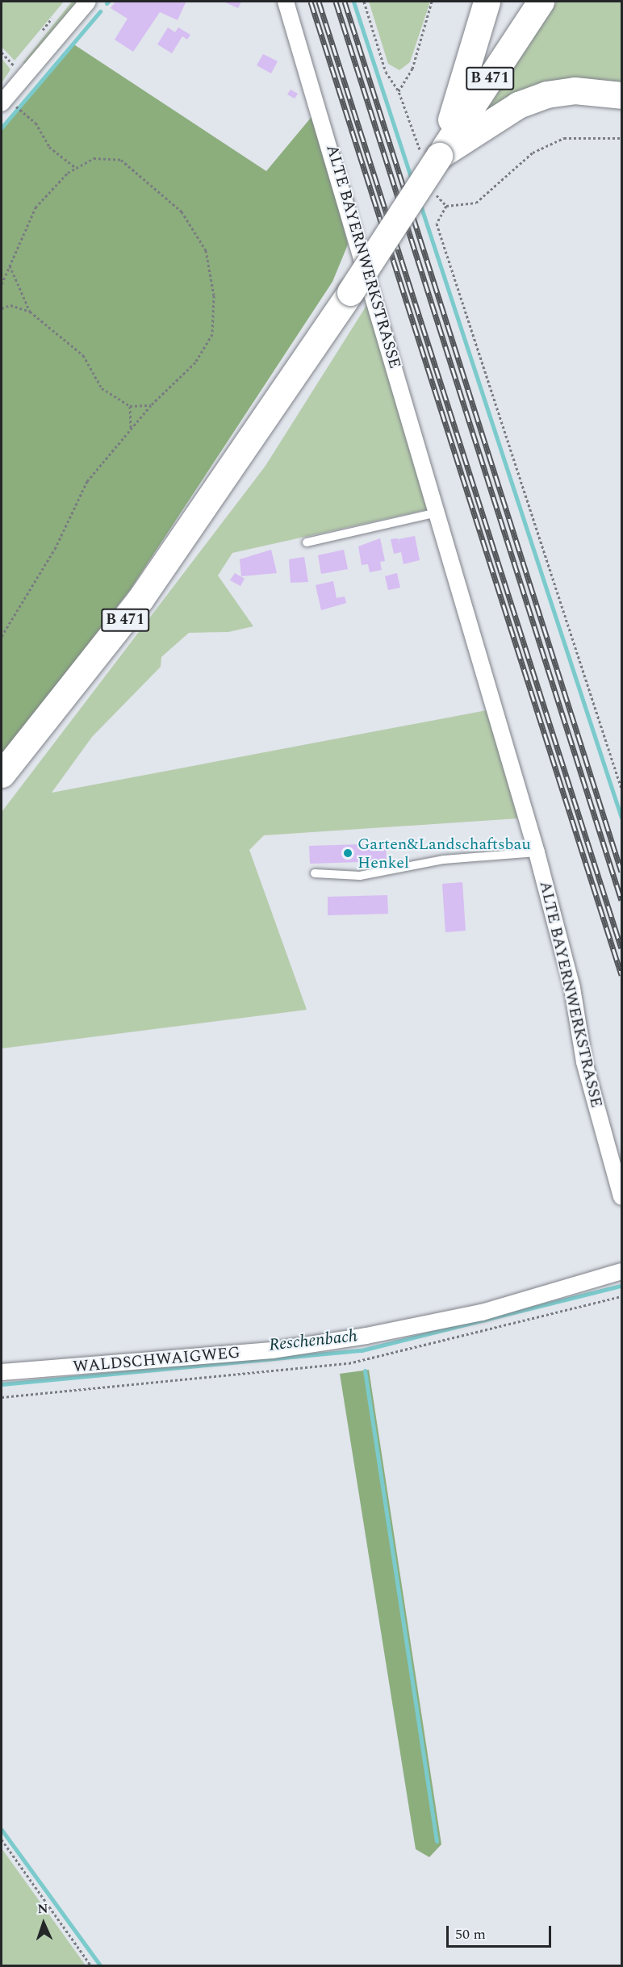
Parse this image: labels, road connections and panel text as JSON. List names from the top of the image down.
{
  "streets": {
    "highway": ["B 471"],
    "street": ["ALTE BAYERNWERKSTRASSE", "WALDSCHWAIGWEG"]
  },
  "water": ["Reschenbach"],
  "places": ["Garten&Landschaftsbau Henkel"],
  "scale_bar": "50 m",
  "north": "top"
}
